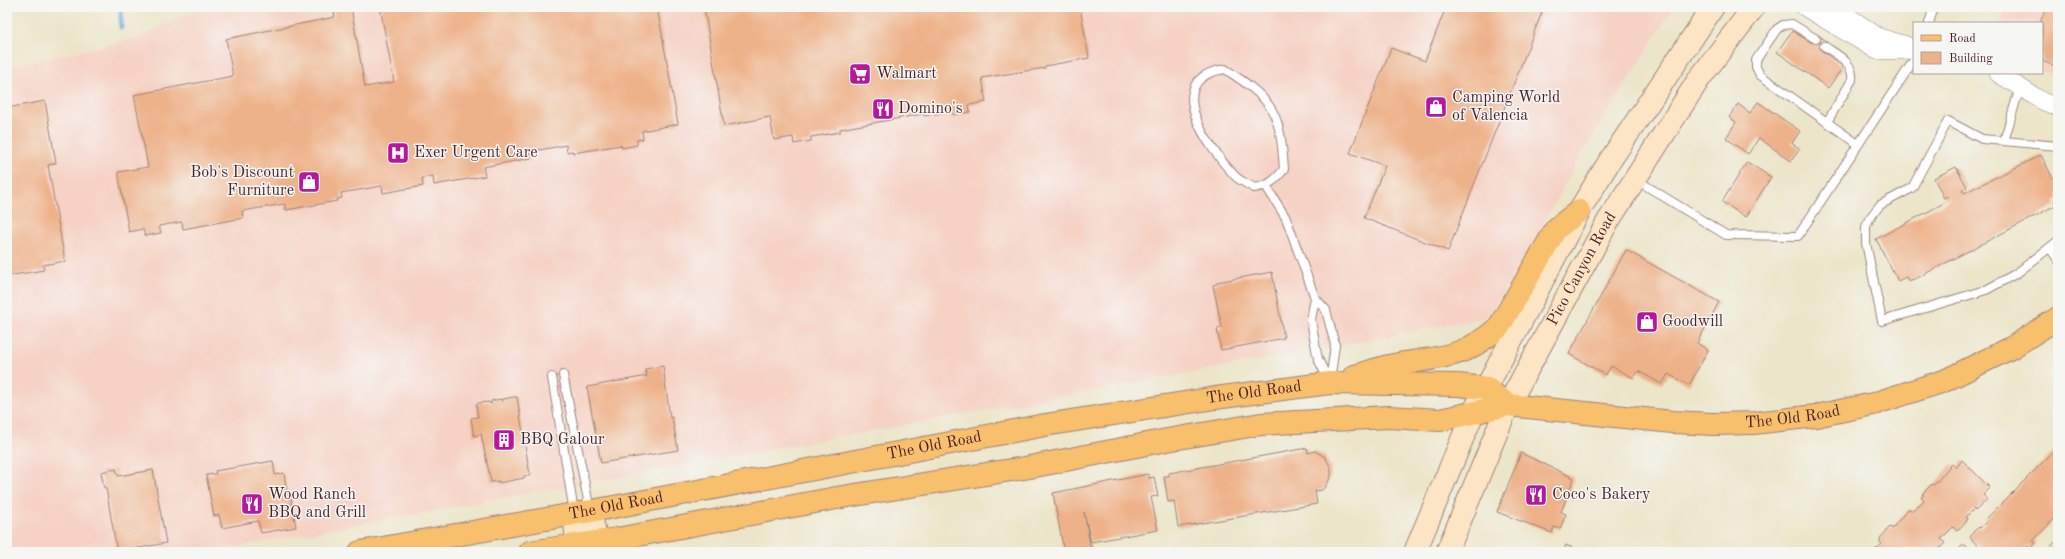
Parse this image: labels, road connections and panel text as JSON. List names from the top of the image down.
{
  "streets": {
    "main road": ["Pico Canyon Road", "The Old Road"]
  },
  "crossings": [
    ["Pico Canyon Road", "The Old Road"]
  ],
  "places": {
    "supermarket": ["Walmart"],
    "shop": ["Camping World of Valencia", "Bob's Discount Furniture", "Goodwill"],
    "restaurant": ["Domino's", "Coco's Bakery", "Wood Ranch BBQ and Grill"],
    "hospital": ["Exer Urgent Care"],
    "building": ["BBQ Galour"]
  },
  "legend": ["Road", "Building"]
}
